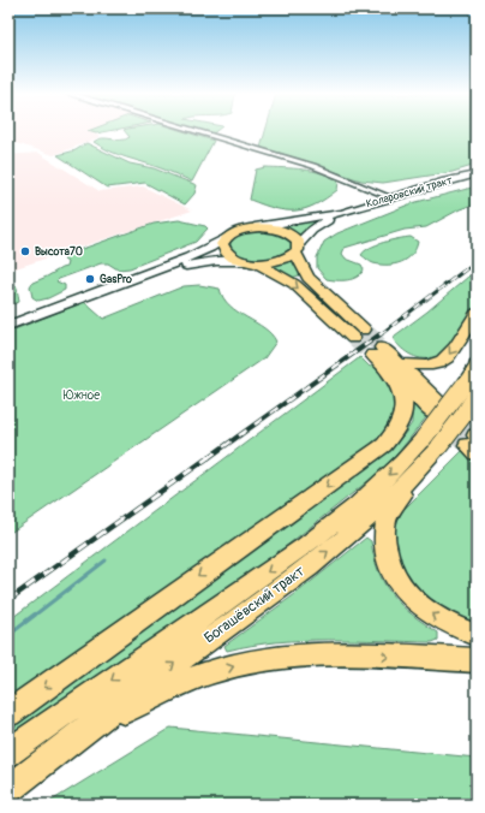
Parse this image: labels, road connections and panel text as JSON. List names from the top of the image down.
{
  "streets": {
    "main road": ["Коларовский тракт", "Богашёвский тракт"]
  },
  "parks": ["Южное"],
  "places": ["Высота70", "GasPro"]
}
